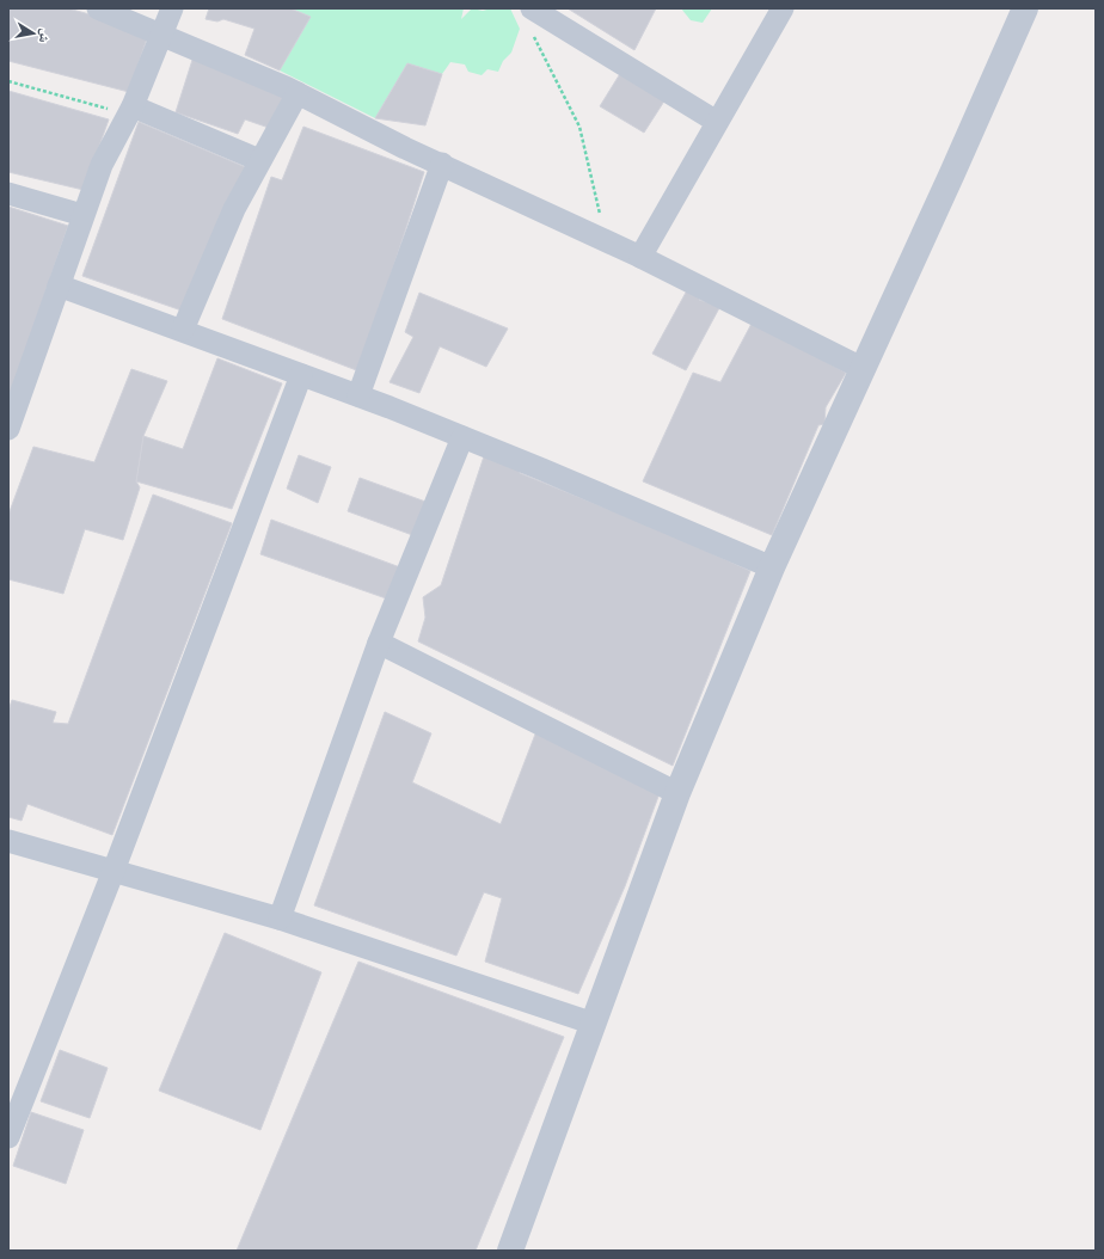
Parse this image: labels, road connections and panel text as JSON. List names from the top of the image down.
{
  "north": "right"
}
